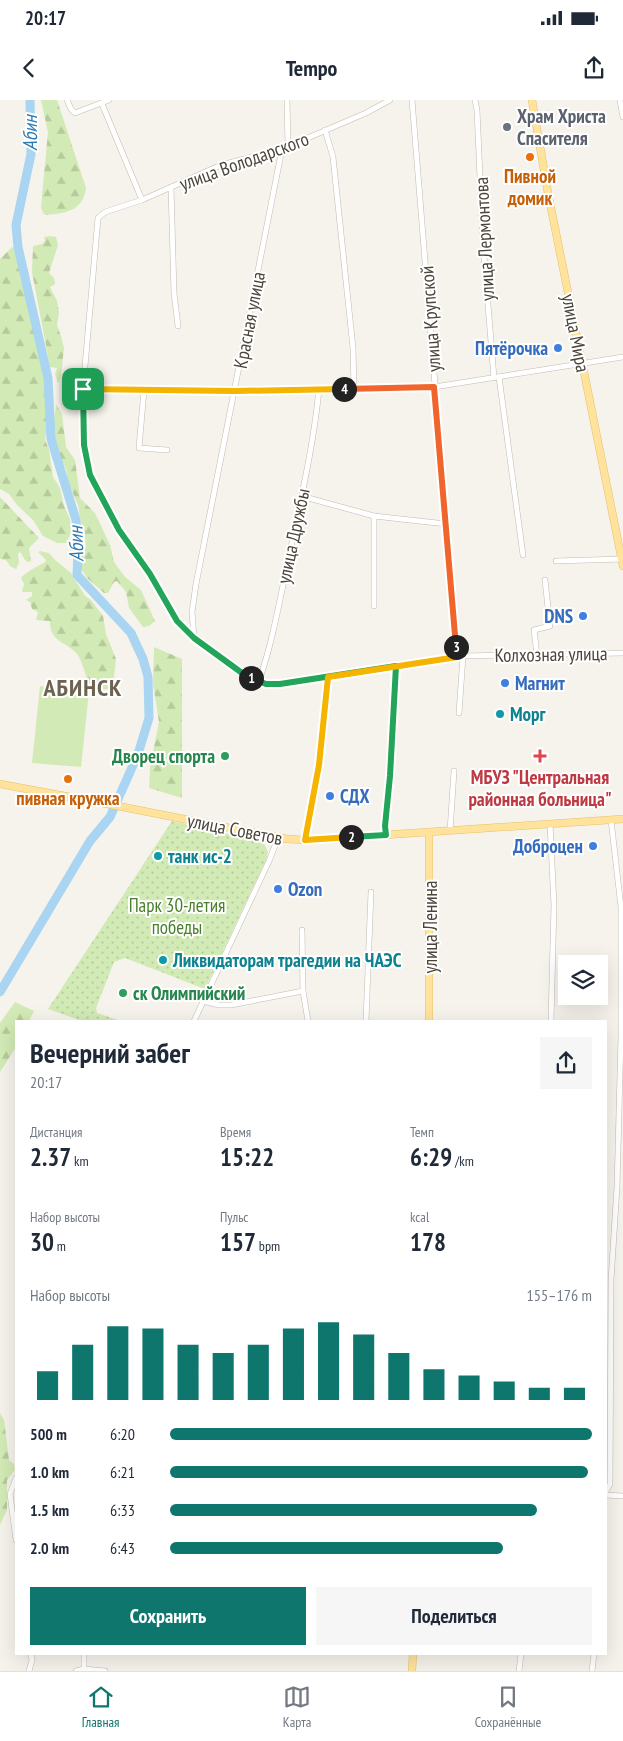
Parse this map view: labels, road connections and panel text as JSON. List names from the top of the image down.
{
  "streets": {
    "main road": ["улица Мира", "улица Советов", "улица Ленина"],
    "street": [
      "улица Володарского",
      "улица Лермонтова",
      "улица Крупской",
      "Красная улица",
      "улица Дружбы",
      "Колхозная улица"
    ]
  },
  "crossings": [
    ["улица Володарского", "Красная улица"],
    ["улица Володарского", "Колхозная улица"],
    ["улица Крупской", "Колхозная улица"],
    ["Красная улица", "Колхозная улица"],
    ["улица Дружбы", "Колхозная улица"],
    ["улица Советов", "улица Ленина"]
  ],
  "districts": ["АБИНСК"],
  "water": ["Абин"],
  "parks": ["Парк 30-летия победы"],
  "places": {
    "other": [
      "Храм Христа Спасителя",
      "Пивной домик",
      "Пятёрочка",
      "DNS",
      "Магнит",
      "Морг",
      "Дворец спорта",
      "пивная кружка",
      "СДХ",
      "Доброцен",
      "танк ис-2",
      "Ozon",
      "Ликвидаторам трагедии на ЧАЭС",
      "ск Олимпийский"
    ],
    "health": ["МБУЗ \"Центральная районная больница\""]
  },
  "page": {
    "status": "20:17",
    "header": "Tempo",
    "pins": [
      "4",
      "3",
      "1",
      "2"
    ],
    "heading": ["Вечерний забег", "20:17"],
    "stats": [
      ["Дистанция", "2.37 km"],
      ["Время", "15:22"],
      ["Темп", "6:29 /km"],
      ["Набор высоты", "30 m"],
      ["Пульс", "157 bpm"],
      ["kcal", "178"]
    ],
    "chart": ["Набор высоты", "155–176 m"],
    "list": [
      {
        "name": "500 m",
        "note": "6:20"
      },
      {
        "name": "1.0 km",
        "note": "6:21"
      },
      {
        "name": "1.5 km",
        "note": "6:33"
      },
      {
        "name": "2.0 km",
        "note": "6:43"
      }
    ],
    "buttons": ["Сохранить", "Поделиться"],
    "tabs": ["Главная", "Карта", "Сохранённые"]
  }
}
